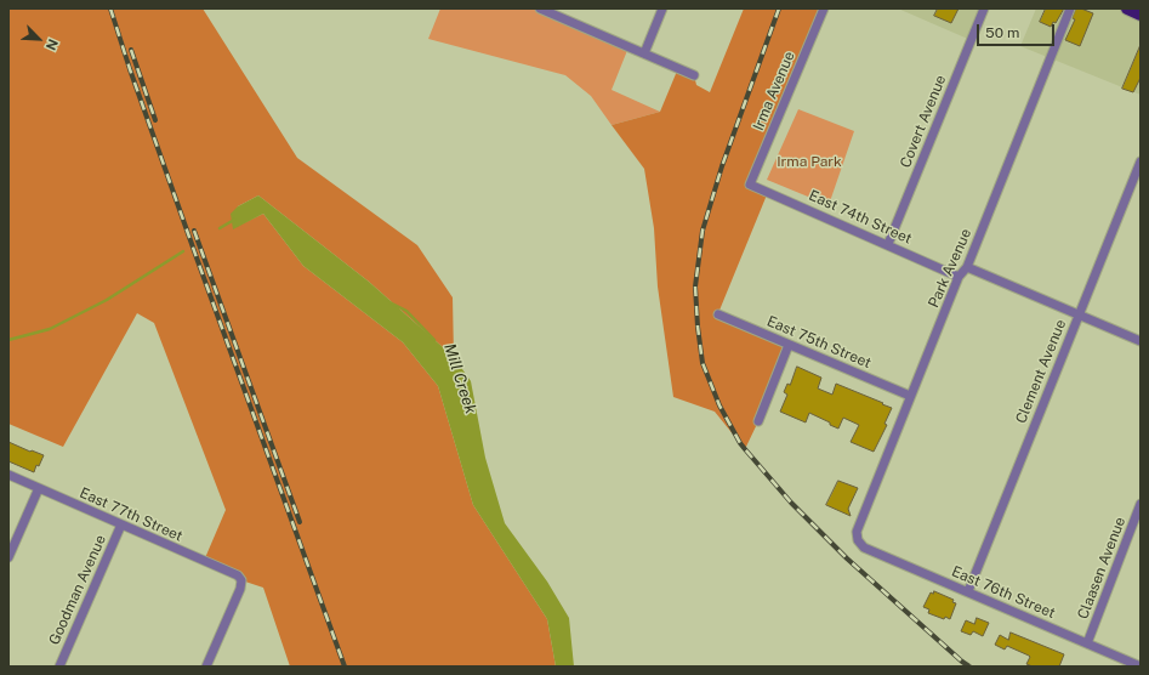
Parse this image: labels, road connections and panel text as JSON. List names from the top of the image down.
{
  "streets": {
    "street": [
      "Irma Avenue",
      "Covert Avenue",
      "East 74th Street",
      "Park Avenue",
      "East 75th Street",
      "Clement Avenue",
      "East 77th Street",
      "Claasen Avenue",
      "Goodman Avenue",
      "East 76th Street"
    ]
  },
  "crossings": [
    ["Irma Avenue", "East 74th Street"],
    ["Covert Avenue", "East 74th Street"],
    ["East 74th Street", "Park Avenue"],
    ["Park Avenue", "East 75th Street"],
    ["Park Avenue", "East 76th Street"],
    ["Clement Avenue", "East 76th Street"],
    ["East 77th Street", "Goodman Avenue"],
    ["Claasen Avenue", "East 76th Street"]
  ],
  "water": ["Mill Creek"],
  "parks": ["Irma Park"],
  "scale_bar": "50 m",
  "north": "bottom right"
}
